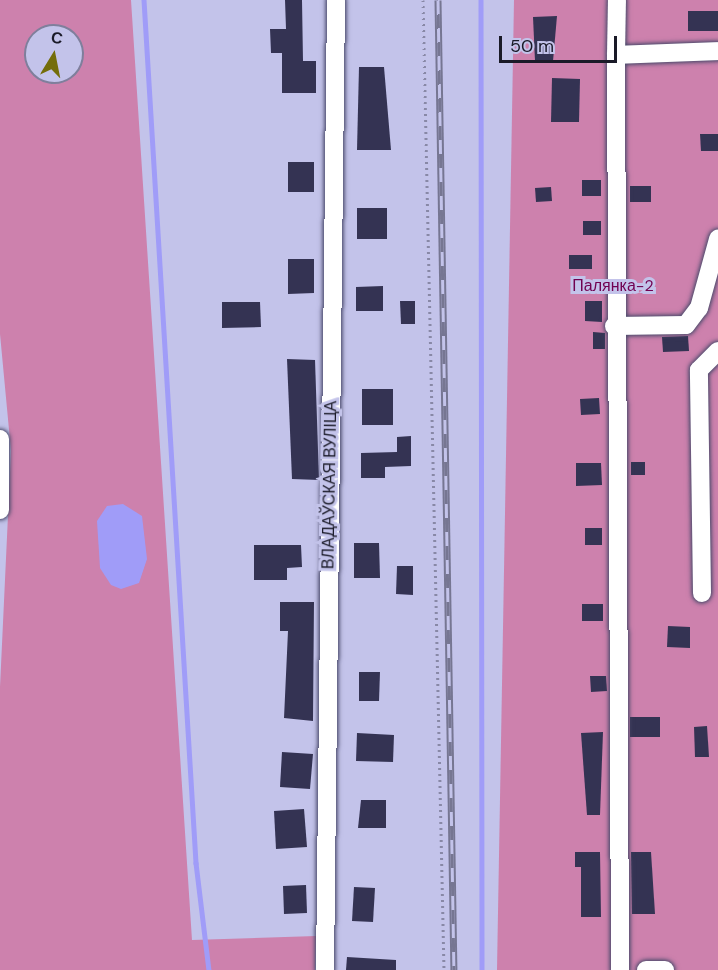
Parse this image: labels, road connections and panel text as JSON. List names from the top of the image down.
{
  "streets": {
    "street": ["ВЛАДАЎСКАЯ ВУЛІЦА"]
  },
  "parks": ["Палянка-2"],
  "scale_bar": "50 m",
  "north": "top"
}
